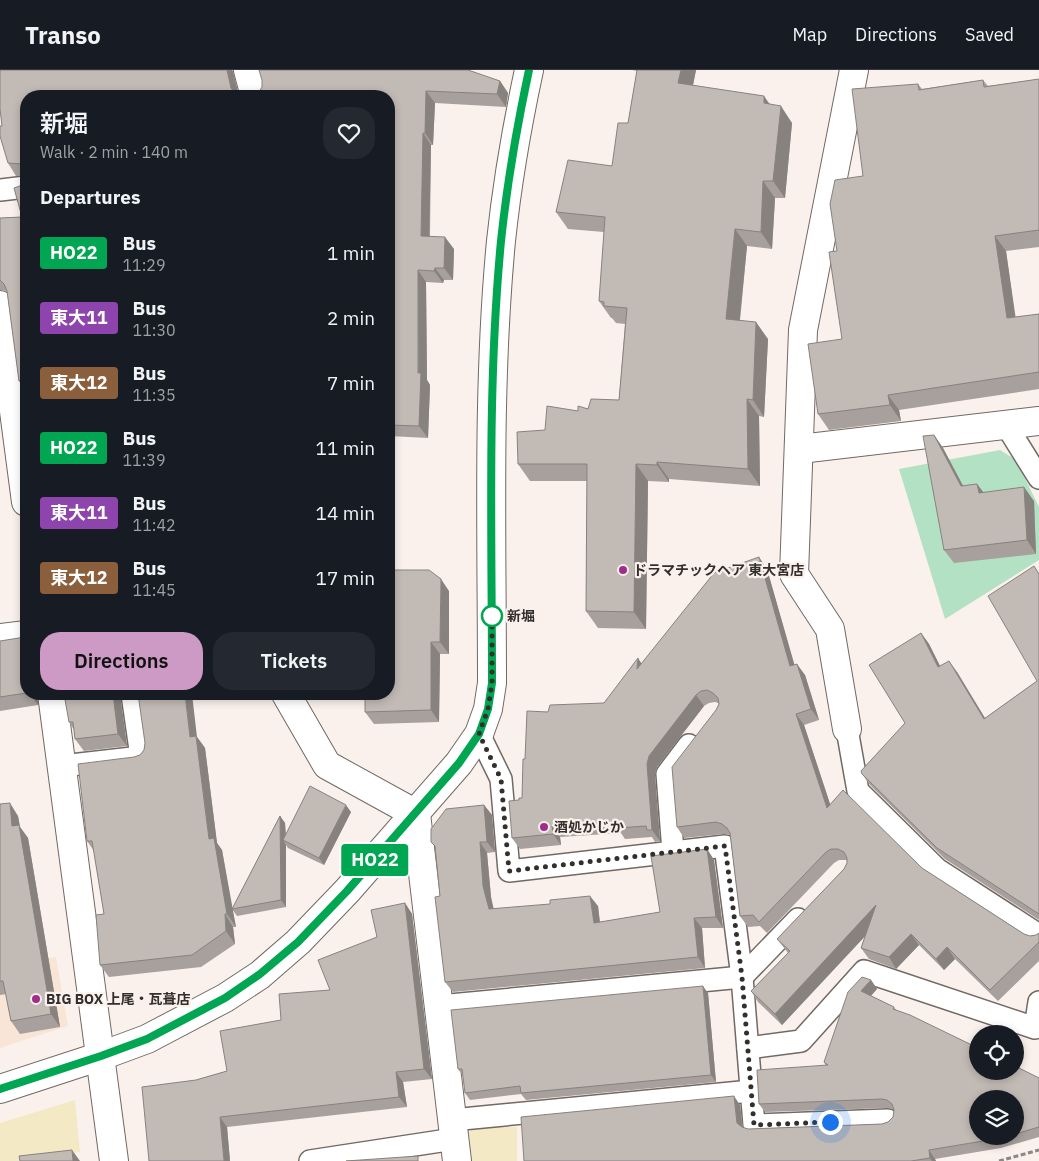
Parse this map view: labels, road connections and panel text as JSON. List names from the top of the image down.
{
  "places": [
    "ドラマチックヘア 東大宮店",
    "新堀",
    "酒処かじか",
    "BIG BOX 上尾・瓦葺店"
  ],
  "lines": ["bus line HO22"],
  "page": {
    "header": "Transo",
    "nav": ["Map", "Directions", "Saved"],
    "on_map": "HO22",
    "heading": [
      ["新堀", "Walk · 2 min · 140 m"],
      "Departures"
    ],
    "list": [
      {
        "mark": "HO22",
        "name": "Bus",
        "note": "11:29",
        "value": "1 min"
      },
      {
        "mark": "東大11",
        "name": "Bus",
        "note": "11:30",
        "value": "2 min"
      },
      {
        "mark": "東大12",
        "name": "Bus",
        "note": "11:35",
        "value": "7 min"
      },
      {
        "mark": "HO22",
        "name": "Bus",
        "note": "11:39",
        "value": "11 min"
      },
      {
        "mark": "東大11",
        "name": "Bus",
        "note": "11:42",
        "value": "14 min"
      },
      {
        "mark": "東大12",
        "name": "Bus",
        "note": "11:45",
        "value": "17 min"
      }
    ],
    "buttons": ["Directions", "Tickets"]
  }
}
